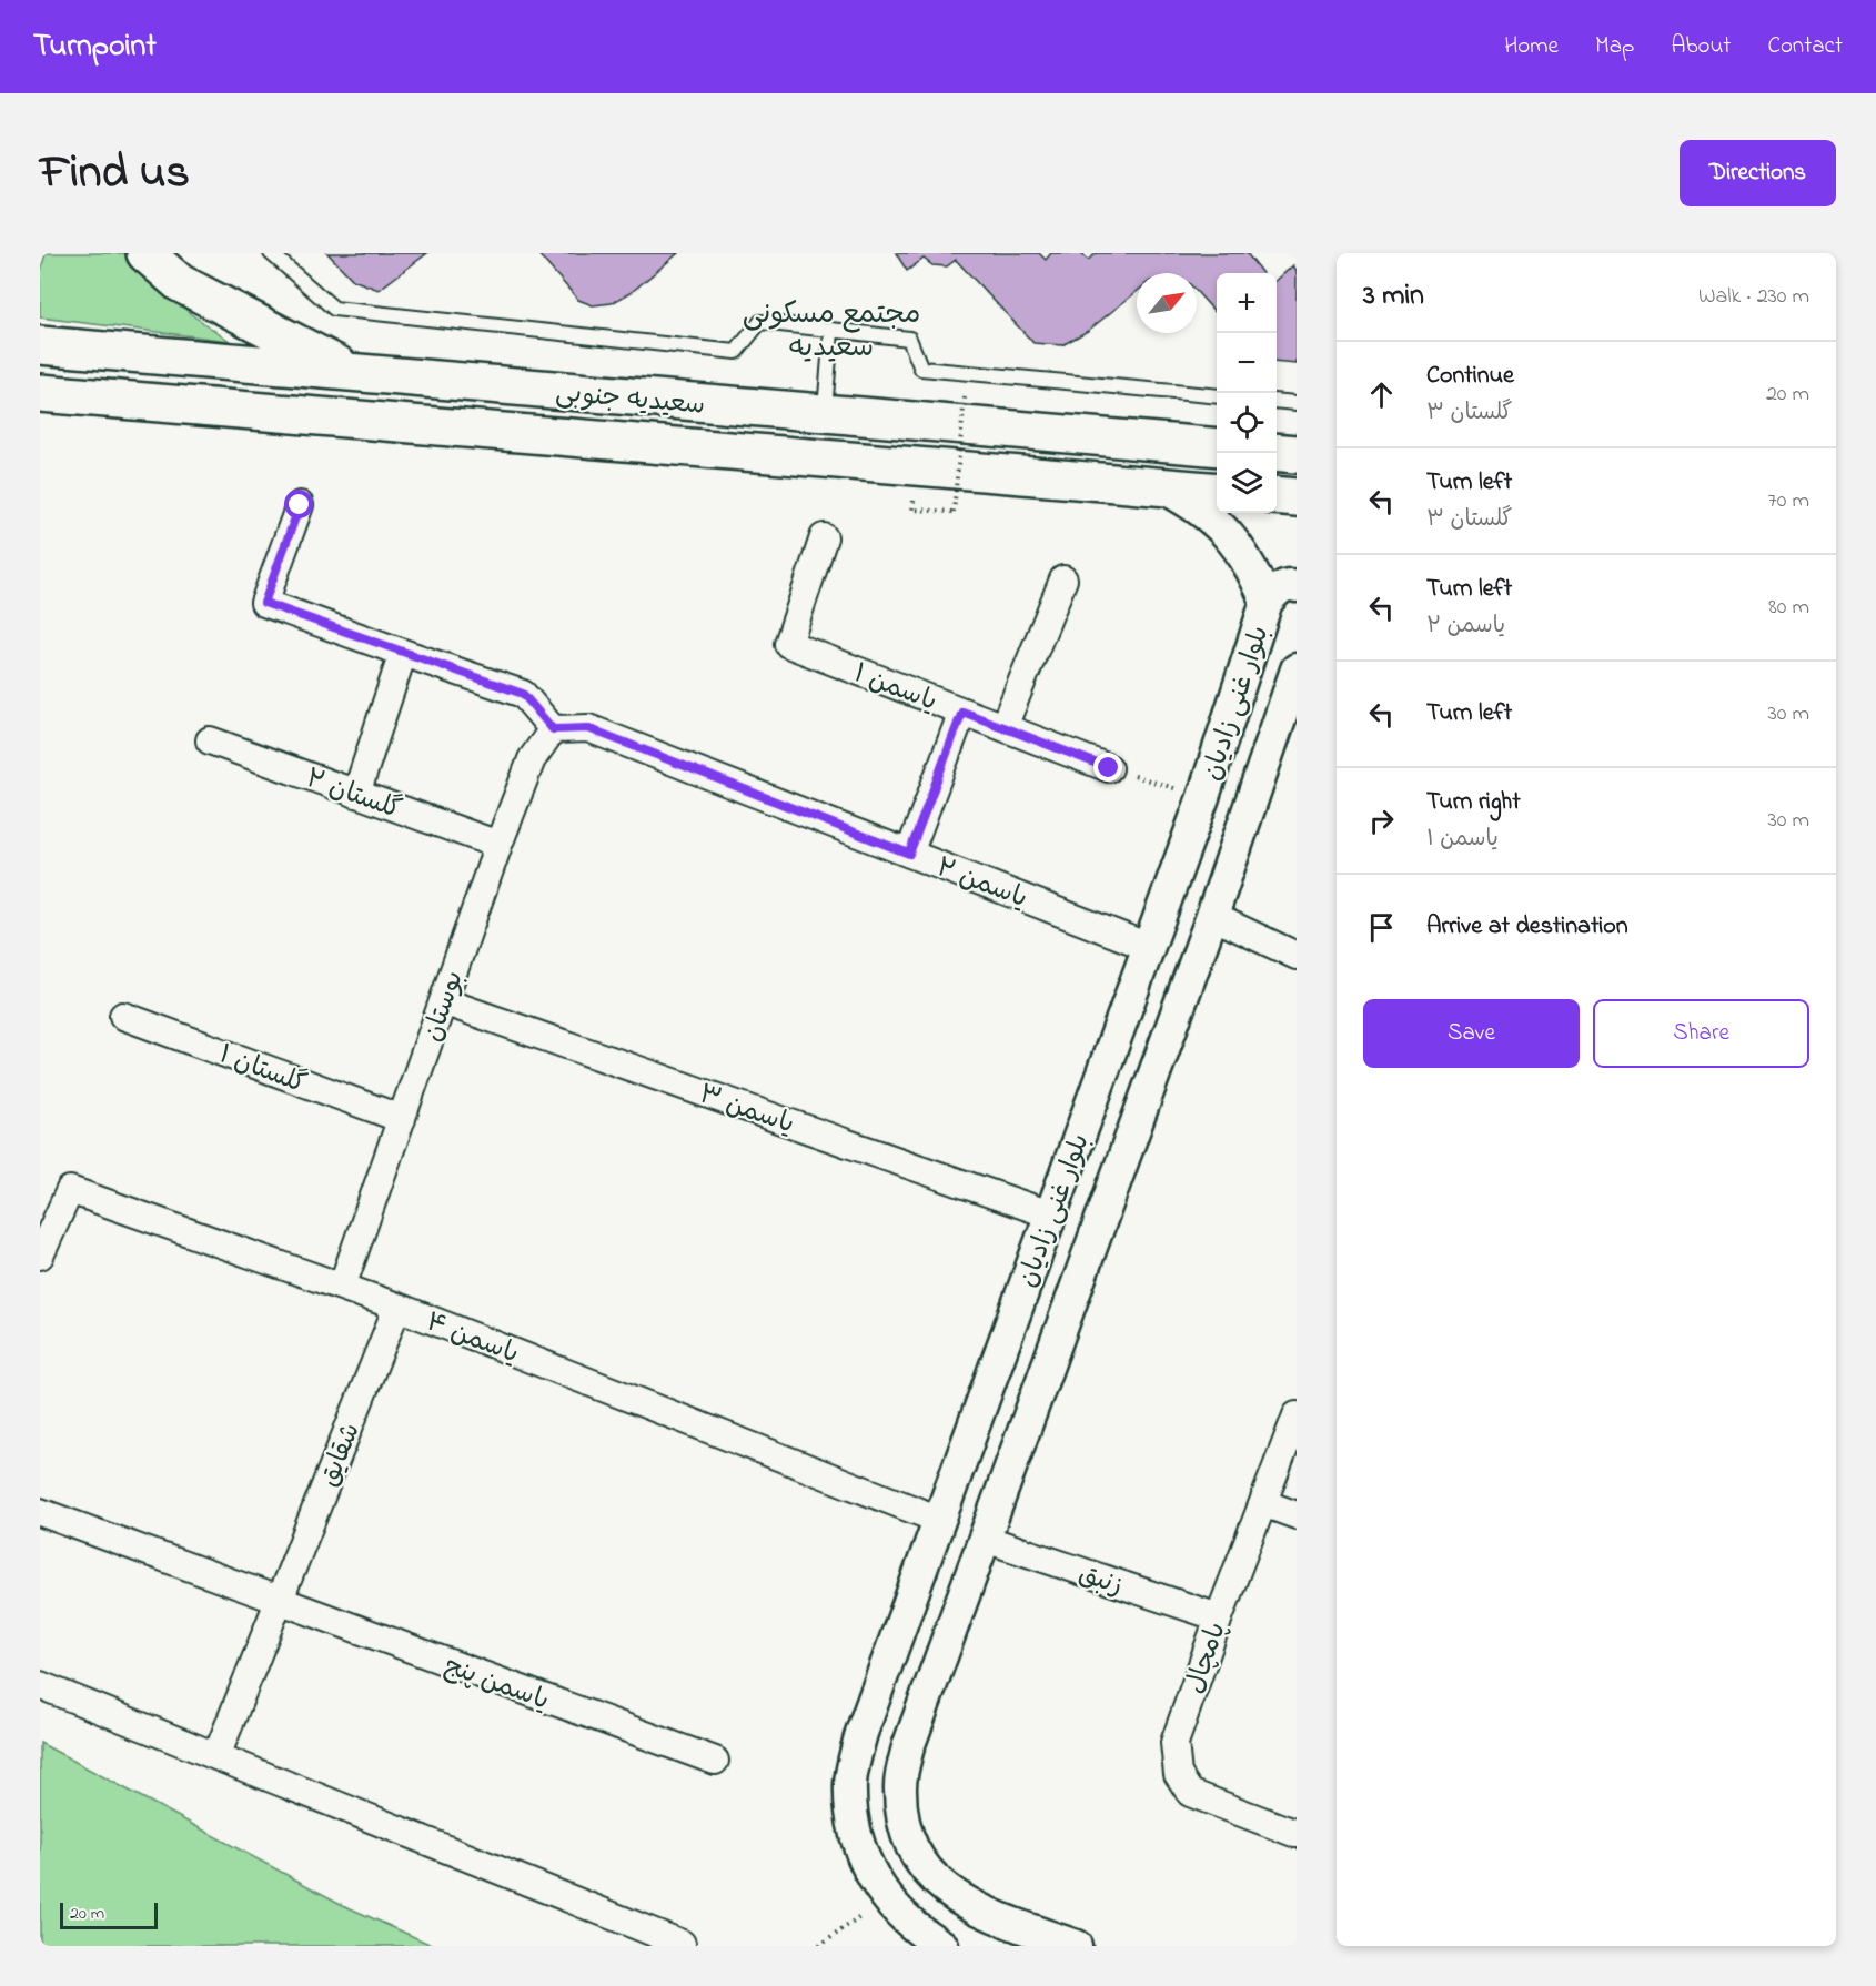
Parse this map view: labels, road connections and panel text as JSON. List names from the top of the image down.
{
  "streets": {
    "main road": ["سعیدیه جنوبی"],
    "street": [
      "یاسمن ۱",
      "بلوار غنی زادیان",
      "گلستان ۲",
      "یاسمن ۲",
      "بوستان",
      "گلستان ۱",
      "یاسمن ۳",
      "یاسمن ۴",
      "شقایق",
      "زنبق",
      "پامچال",
      "یاسمن پنج"
    ]
  },
  "crossings": [
    ["سعیدیه جنوبی", "بلوار غنی زادیان"],
    ["بلوار غنی زادیان", "یاسمن ۲"],
    ["بلوار غنی زادیان", "یاسمن ۳"],
    ["بلوار غنی زادیان", "یاسمن ۴"],
    ["بلوار غنی زادیان", "زنبق"],
    ["گلستان ۲", "بوستان"],
    ["یاسمن ۲", "بوستان"],
    ["بوستان", "گلستان ۱"],
    ["بوستان", "یاسمن ۳"],
    ["بوستان", "یاسمن ۴"],
    ["یاسمن ۴", "شقایق"],
    ["شقایق", "یاسمن پنج"],
    ["زنبق", "پامچال"]
  ],
  "districts": ["مجتمع مسکونی سعیدیه"],
  "scale_bar": "20 m",
  "north": "top right",
  "page": {
    "header": "Turnpoint",
    "nav": [
      "Home",
      "Map",
      "About",
      "Contact"
    ],
    "title": "Find us",
    "buttons": [
      "Directions",
      ["Save", "Share"]
    ],
    "heading": ["3 min", "Walk · 230 m"],
    "map_buttons": ["+", "−"],
    "list": [
      ["Continue", "گلستان ۳", "20 m"],
      ["Turn left", "گلستان ۳", "70 m"],
      ["Turn left", "یاسمن ۲", "80 m"],
      ["Turn left", "30 m"],
      ["Turn right", "یاسمن ۱", "30 m"],
      "Arrive at destination"
    ],
    "scale": "20 m"
  }
}
